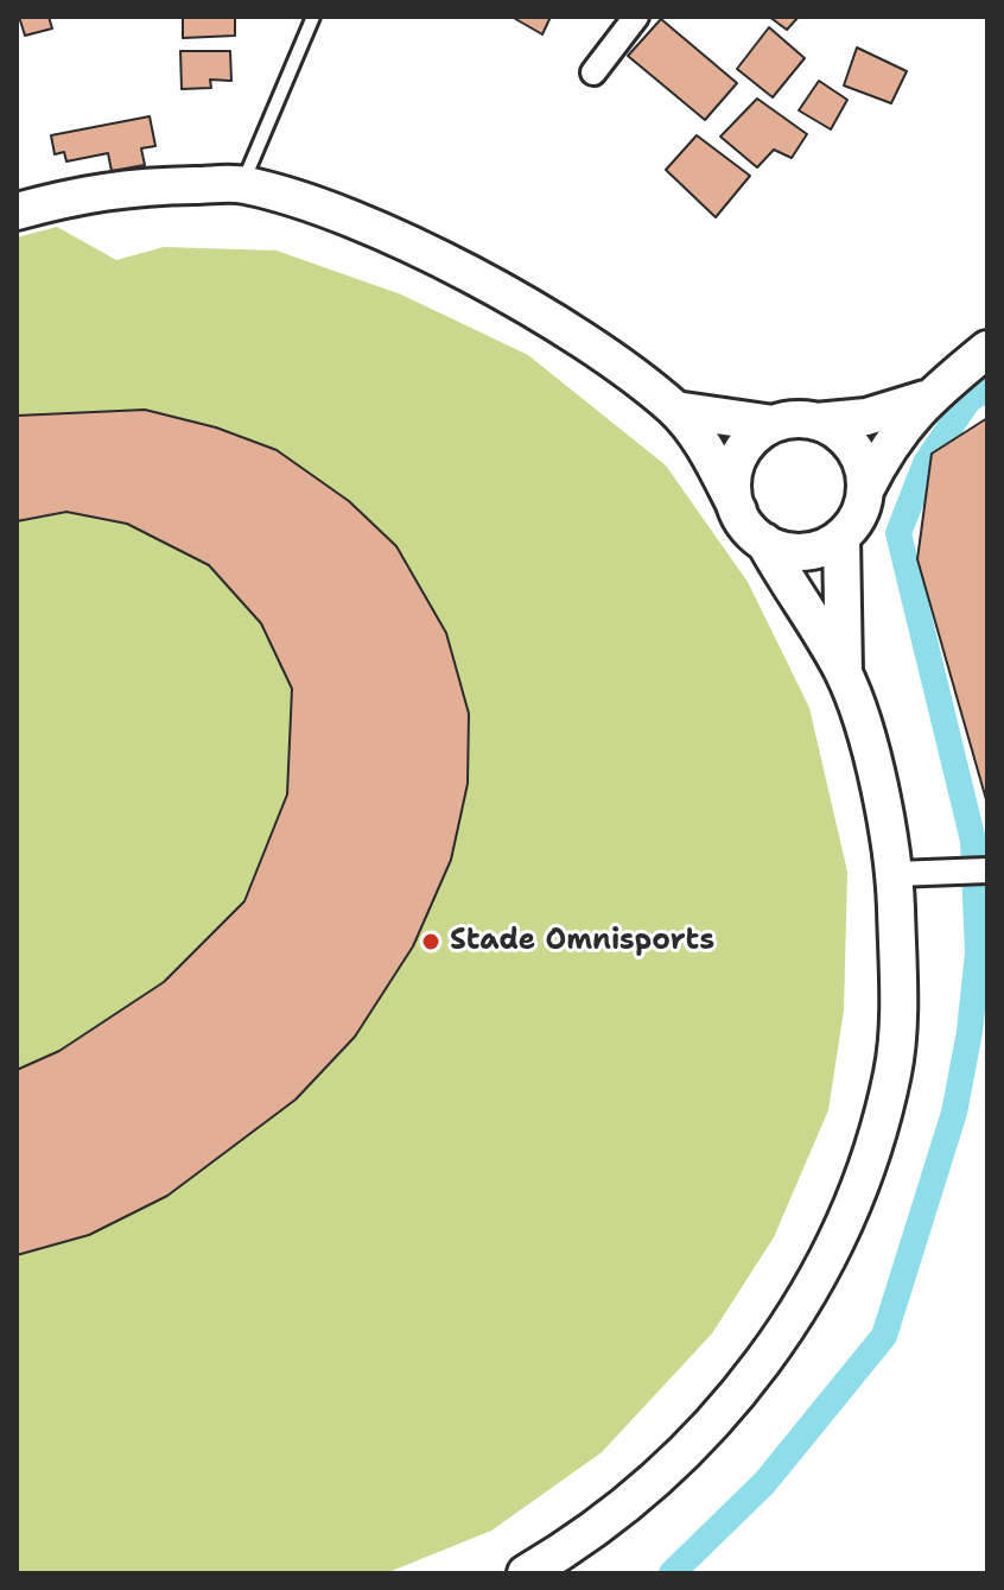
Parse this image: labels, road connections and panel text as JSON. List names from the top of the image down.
{
  "places": ["Stade Omnisports"]
}
